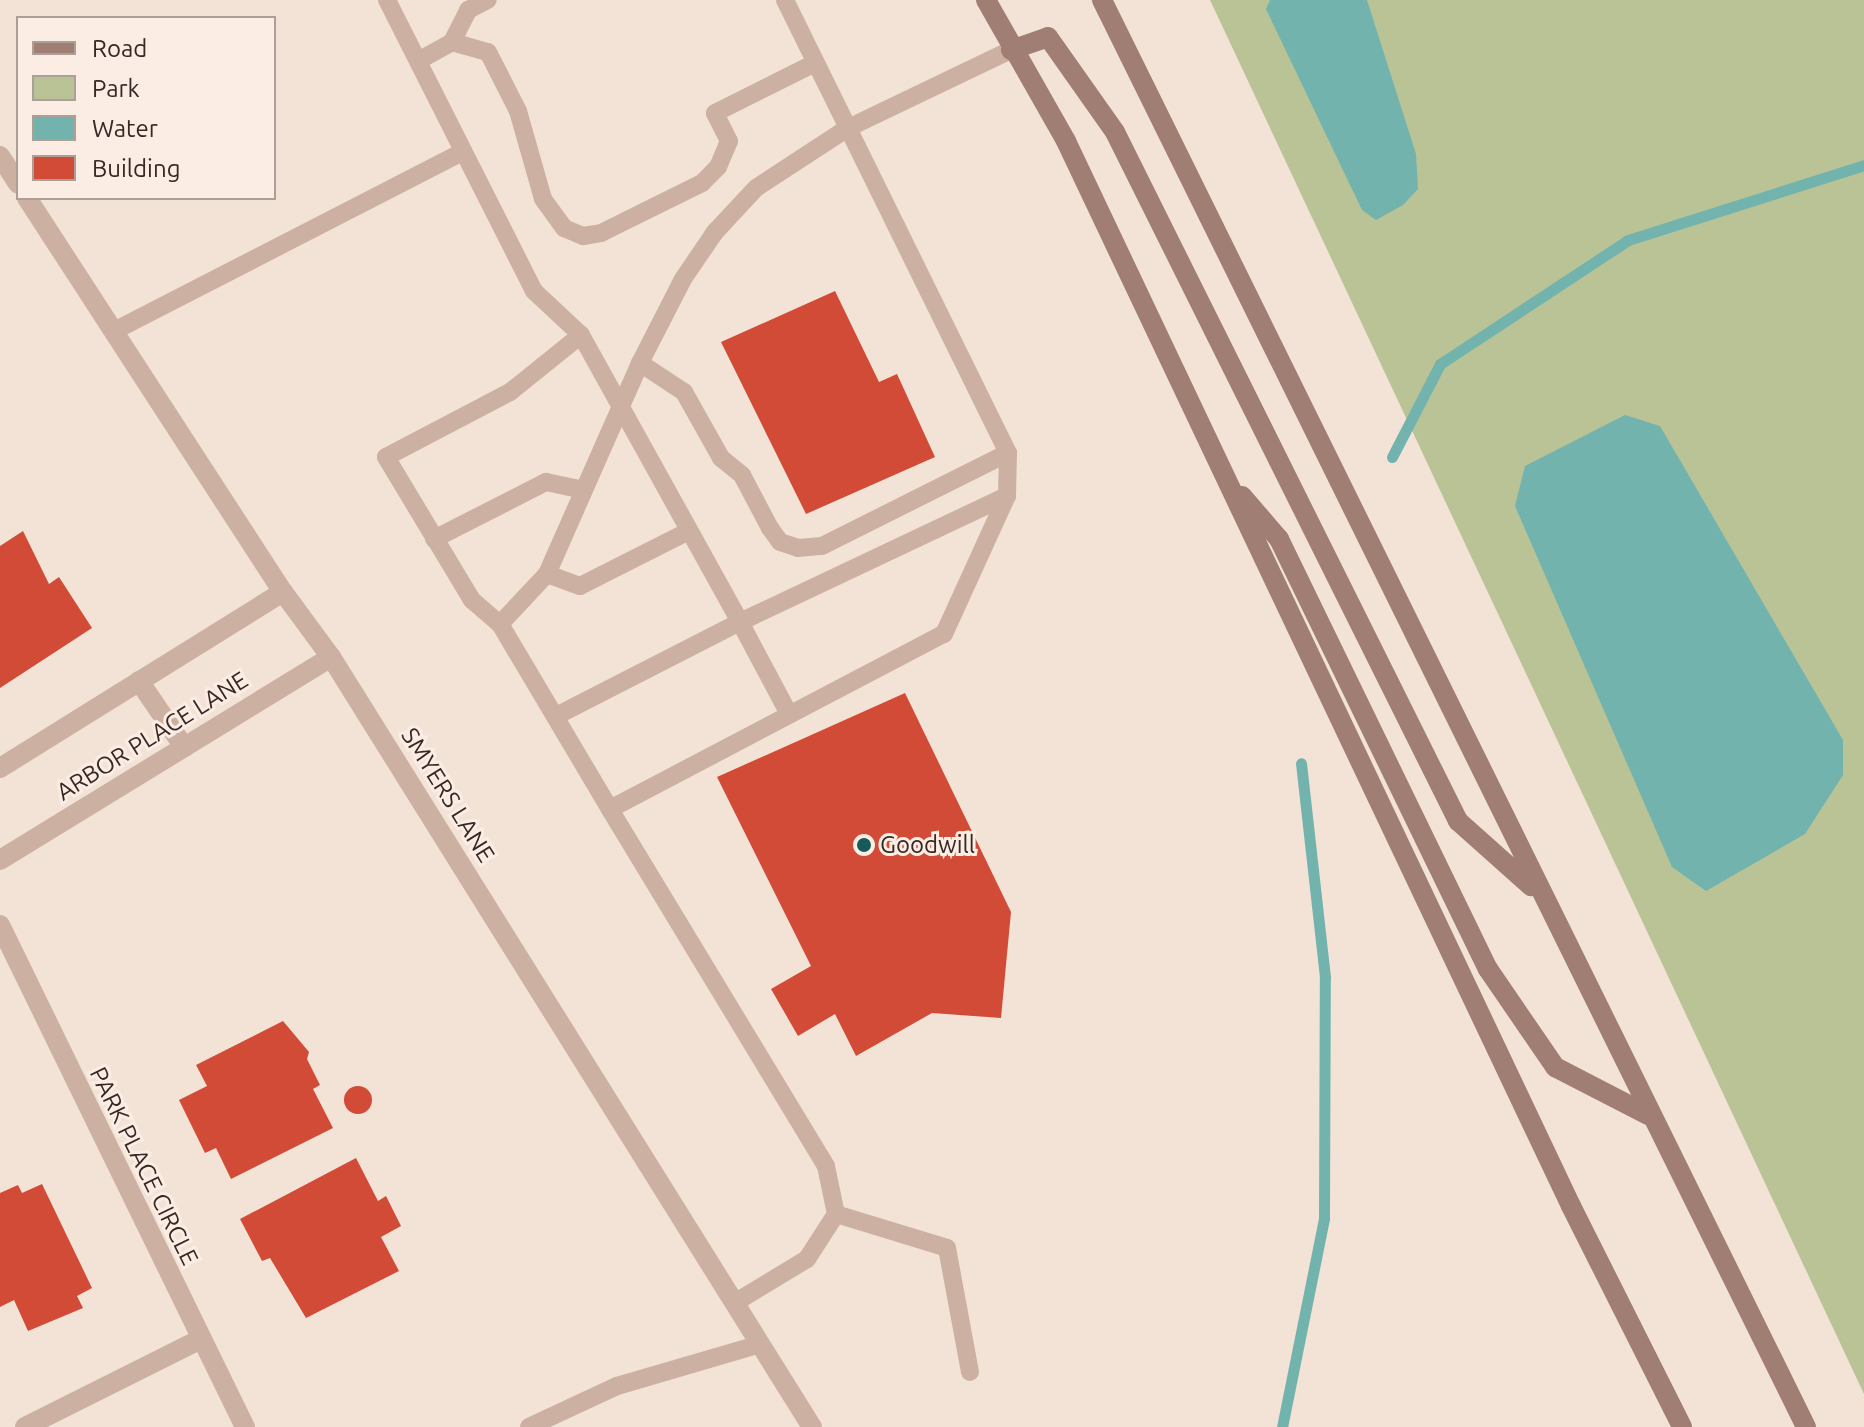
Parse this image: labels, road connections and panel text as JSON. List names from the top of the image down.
{
  "streets": {
    "street": ["ARBOR PLACE LANE", "SMYERS LANE", "PARK PLACE CIRCLE"]
  },
  "crossings": [
    ["ARBOR PLACE LANE", "SMYERS LANE"]
  ],
  "places": ["Goodwill"],
  "legend": [
    "Road",
    "Park",
    "Water",
    "Building"
  ]
}
